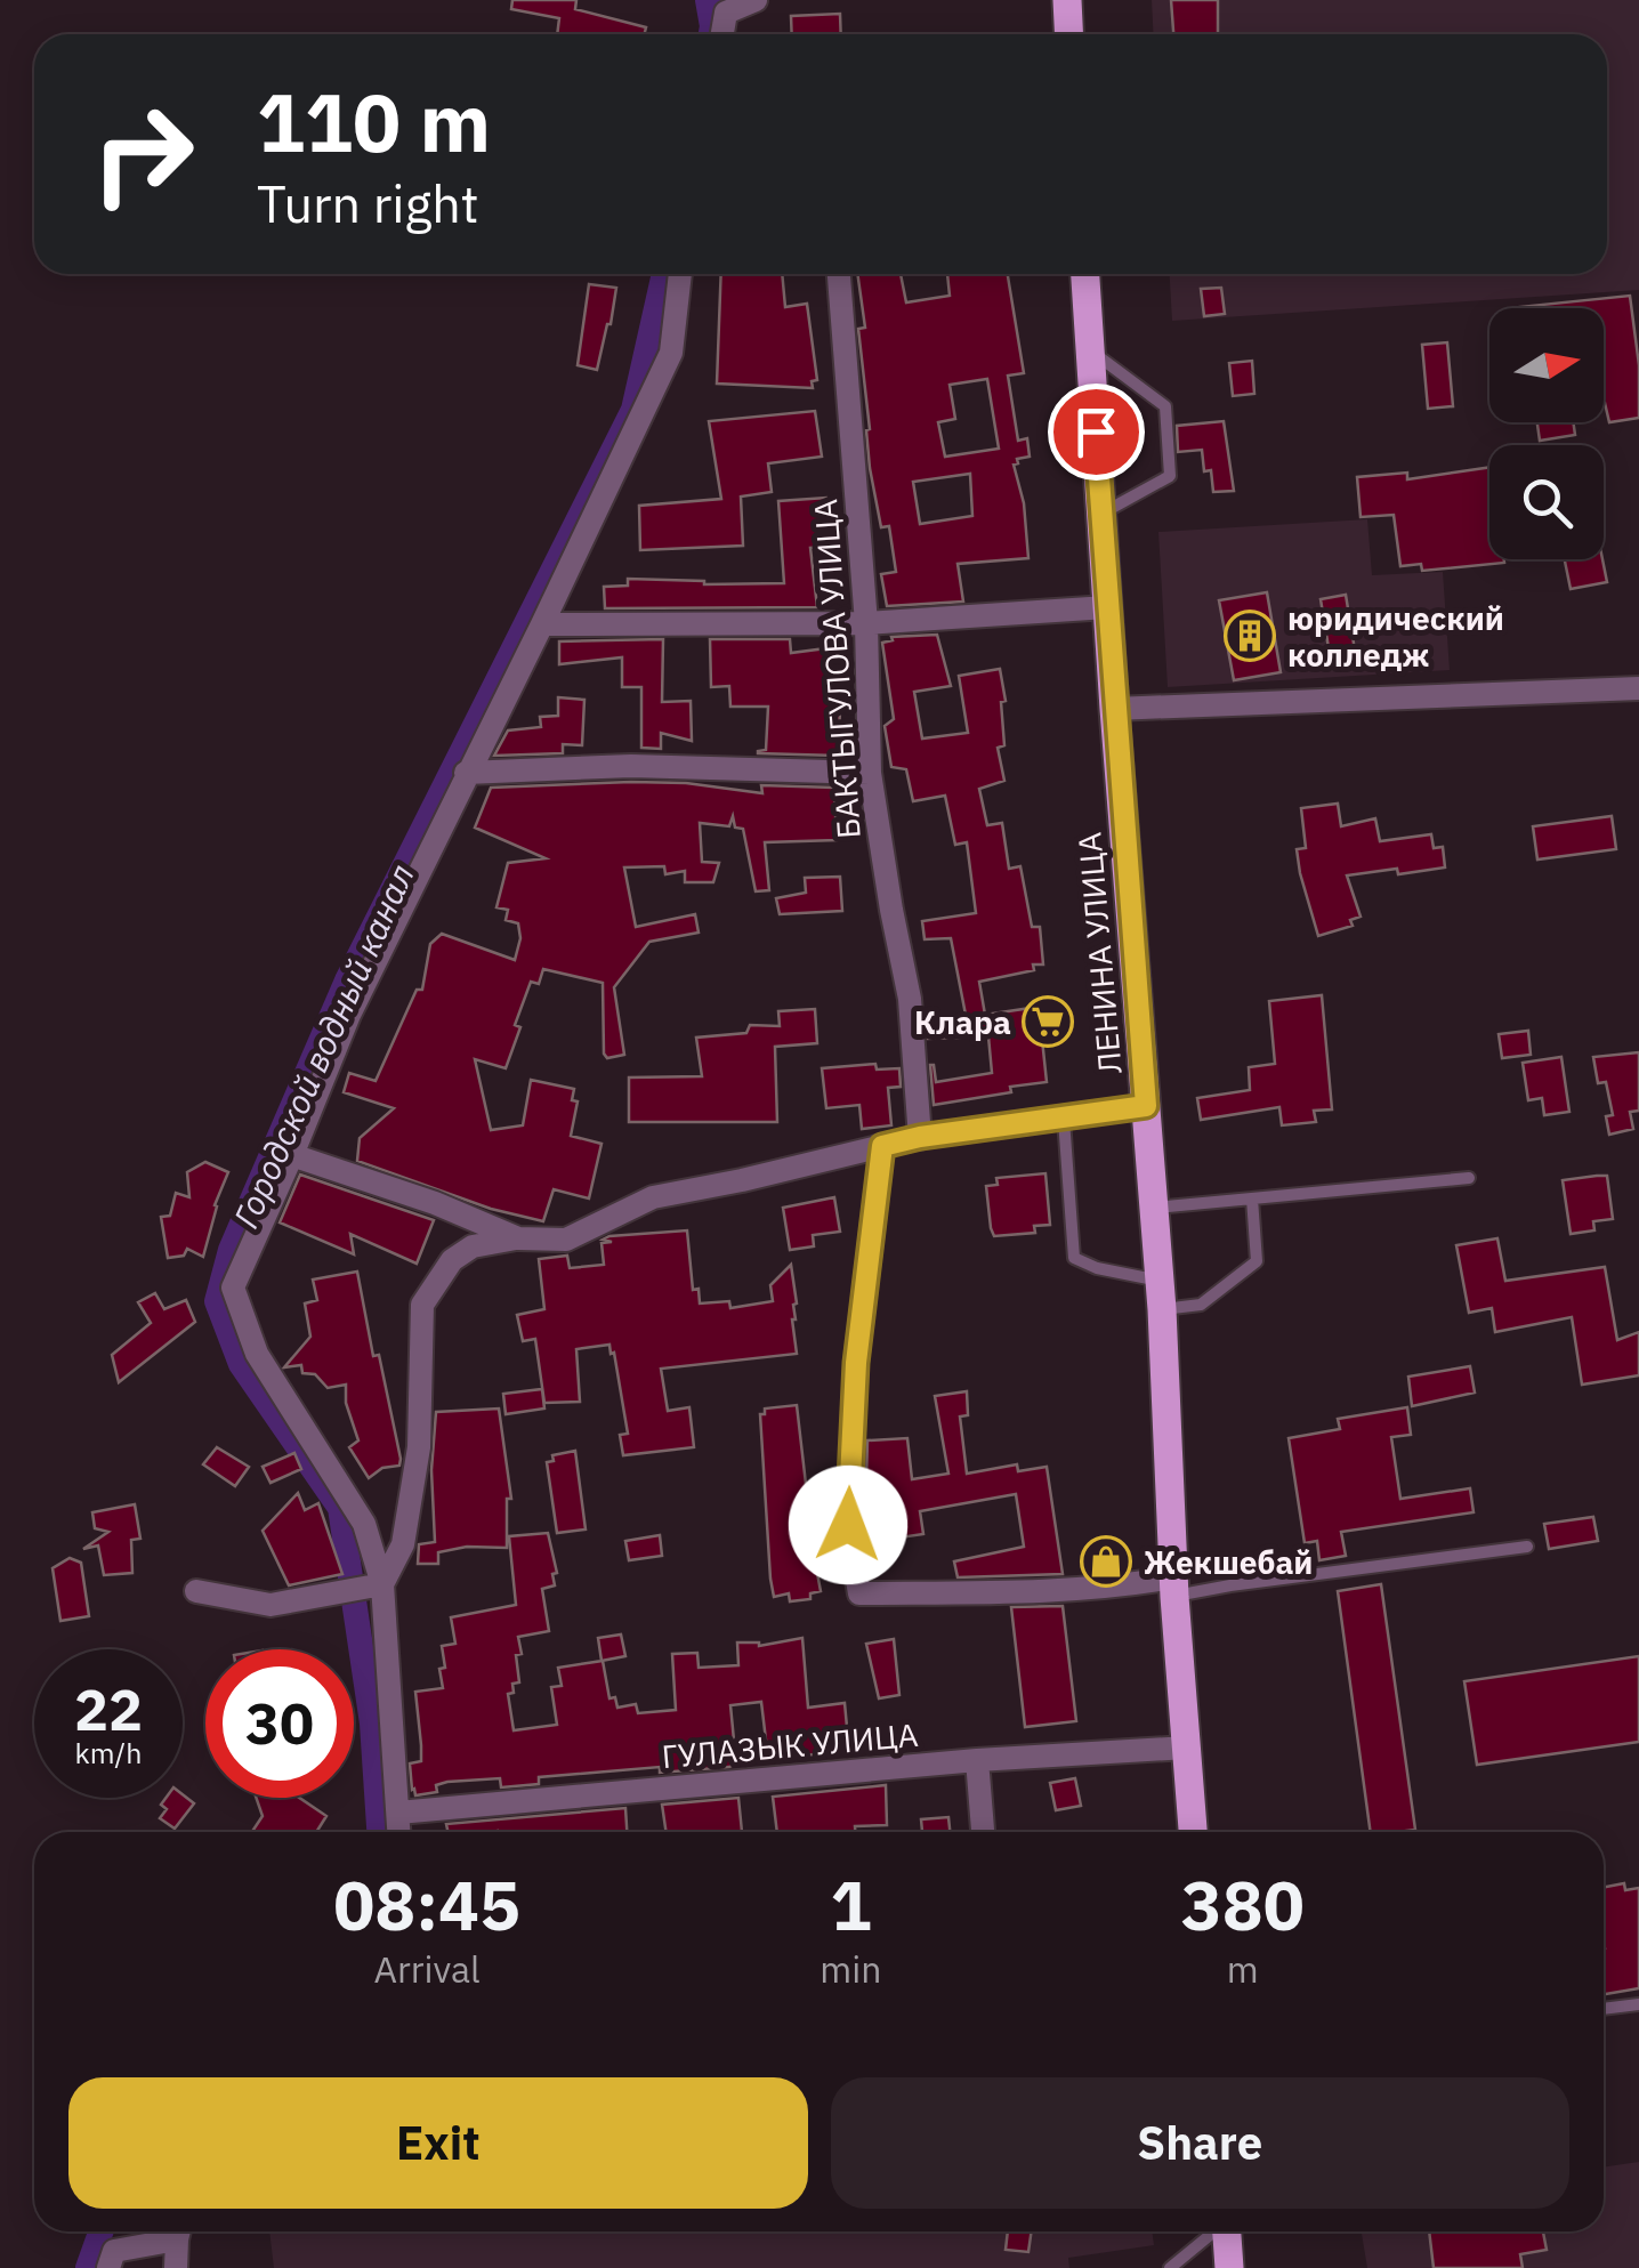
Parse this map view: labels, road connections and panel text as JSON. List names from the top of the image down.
{
  "streets": {
    "main road": ["ЛЕНИНА УЛИЦА"],
    "street": ["БАКТЫГУЛОВА УЛИЦА", "ГУЛАЗЫК УЛИЦА"]
  },
  "crossings": [
    ["ЛЕНИНА УЛИЦА", "ГУЛАЗЫК УЛИЦА"]
  ],
  "water": ["Городской водный канал"],
  "places": {
    "building": ["юридический колледж"],
    "supermarket": ["Клара"],
    "shop": ["Жекшебай"]
  },
  "north": "right",
  "page": {
    "turn": ["110 m", "Turn right"],
    "speed": "22 km/h",
    "limit": "30",
    "eta": [
      "08:45",
      "Arrival",
      "1",
      "min",
      "380",
      "m"
    ],
    "buttons": ["Exit", "Share"]
  }
}
